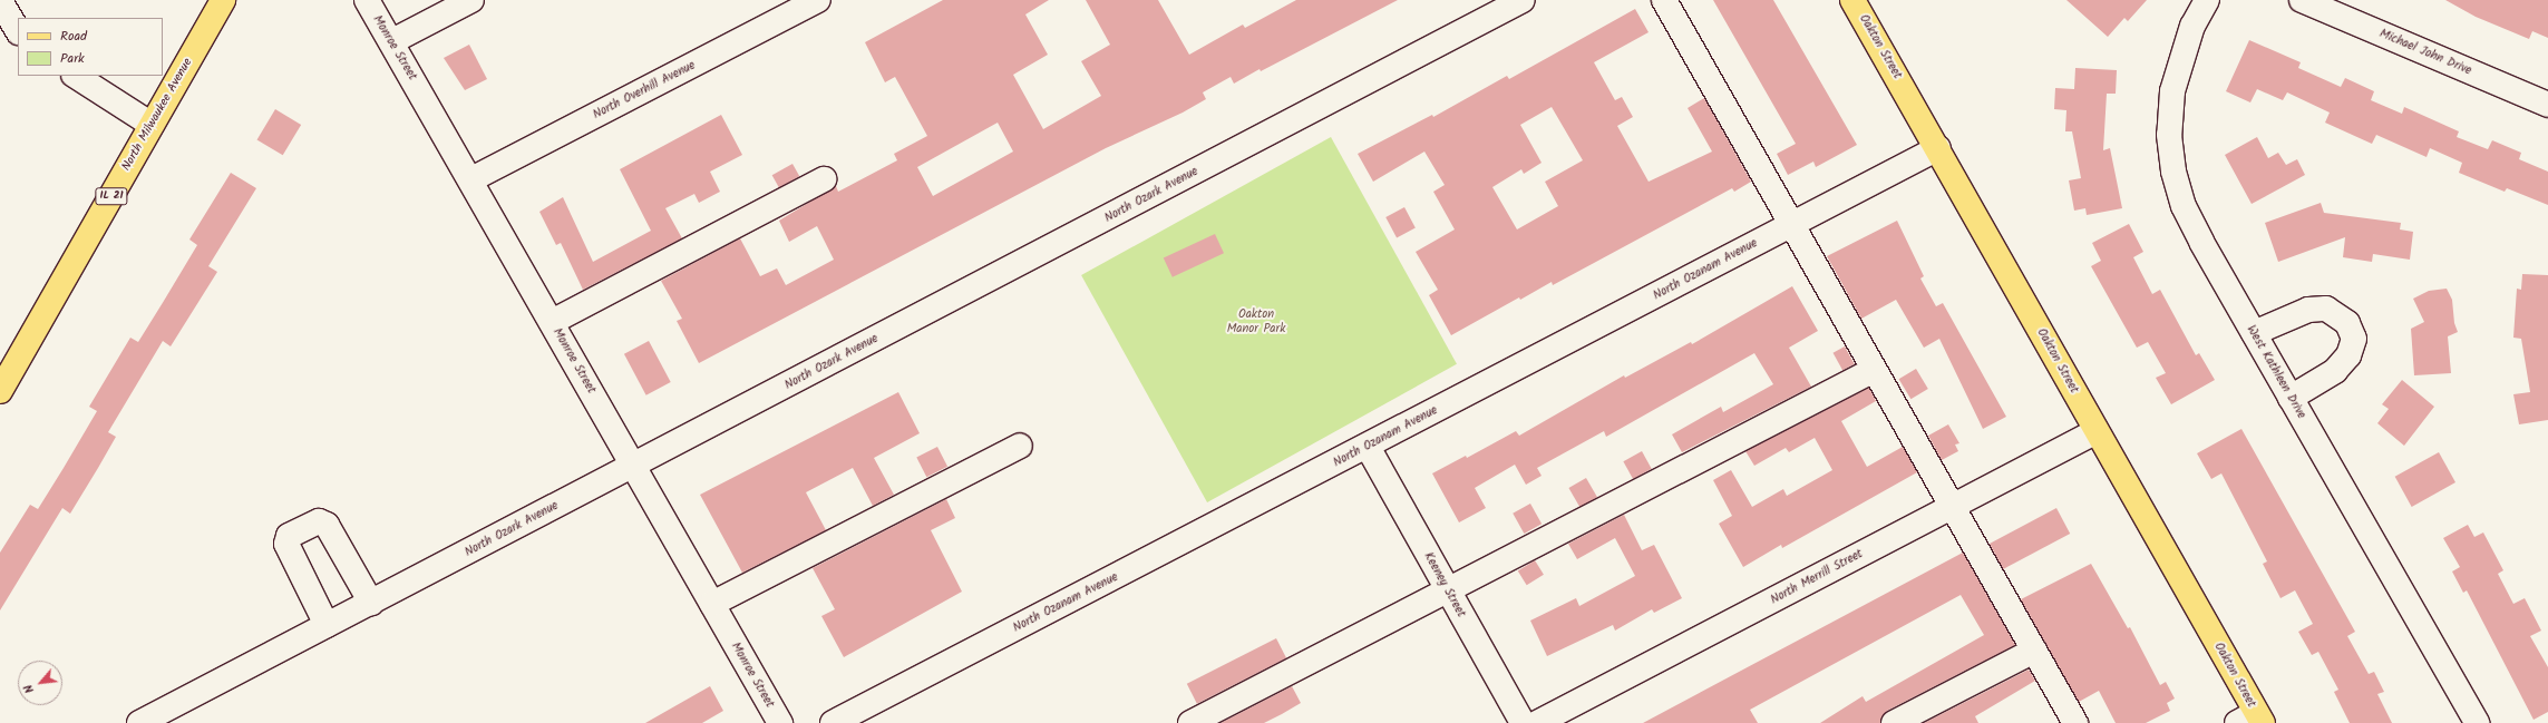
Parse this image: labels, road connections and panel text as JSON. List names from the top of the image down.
{
  "streets": {
    "main road": ["Oakton Street", "North Milwaukee Avenue", "IL 21"],
    "street": [
      "Monroe Street",
      "Michael John Drive",
      "North Overhill Avenue",
      "North Ozark Avenue",
      "North Ozanam Avenue",
      "West Kathleen Drive",
      "North Merrill Street",
      "Keeney Street"
    ]
  },
  "crossings": [
    ["Oakton Street", "North Ozanam Avenue"],
    ["Oakton Street", "North Merrill Street"],
    ["Monroe Street", "North Overhill Avenue"],
    ["Monroe Street", "North Ozark Avenue"],
    ["North Ozanam Avenue", "Keeney Street"]
  ],
  "parks": ["Oakton Manor Park"],
  "legend": ["Road", "Park"],
  "north": "bottom left"
}
